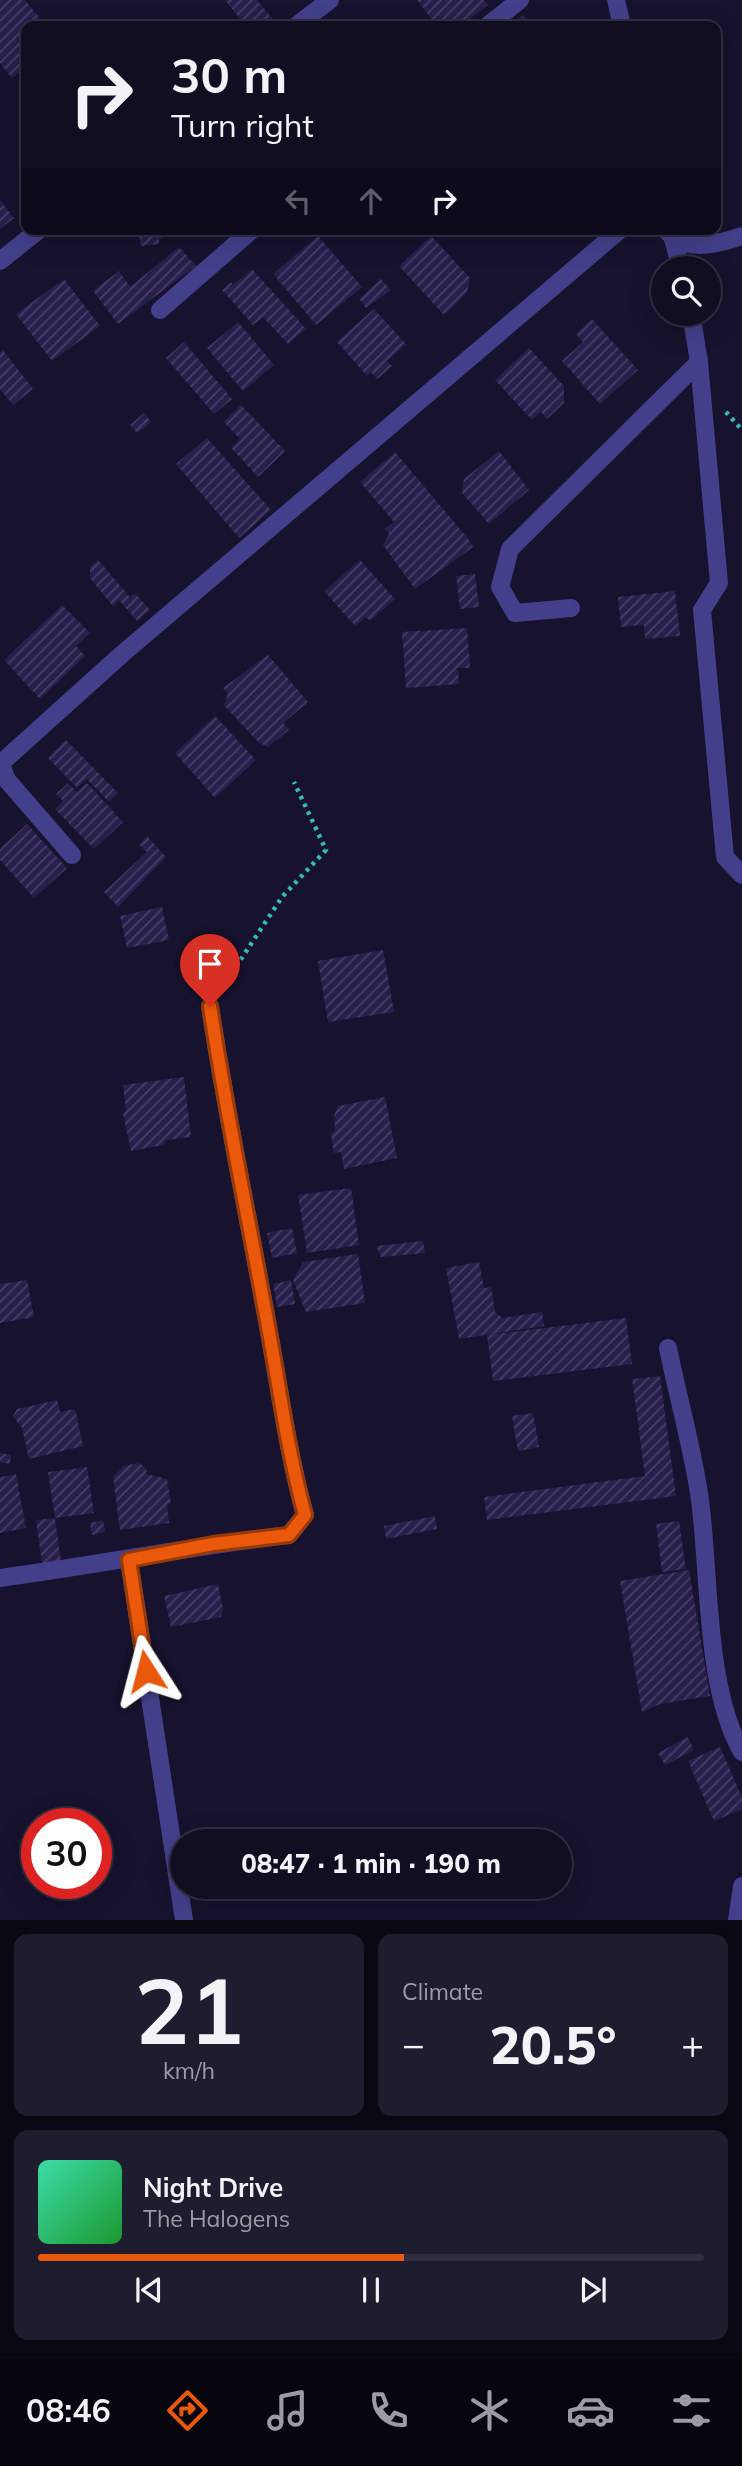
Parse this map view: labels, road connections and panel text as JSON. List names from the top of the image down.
{
  "page": {
    "turn": ["30 m", "Turn right"],
    "limit": "30",
    "trip": "08:47 · 1 min · 190 m",
    "tile": [
      ["21", "km/h"],
      "Climate"
    ],
    "heat": ["−", "20.5°", "+"],
    "song": ["Night Drive", "The Halogens"],
    "tabs": "08:46"
  }
}
